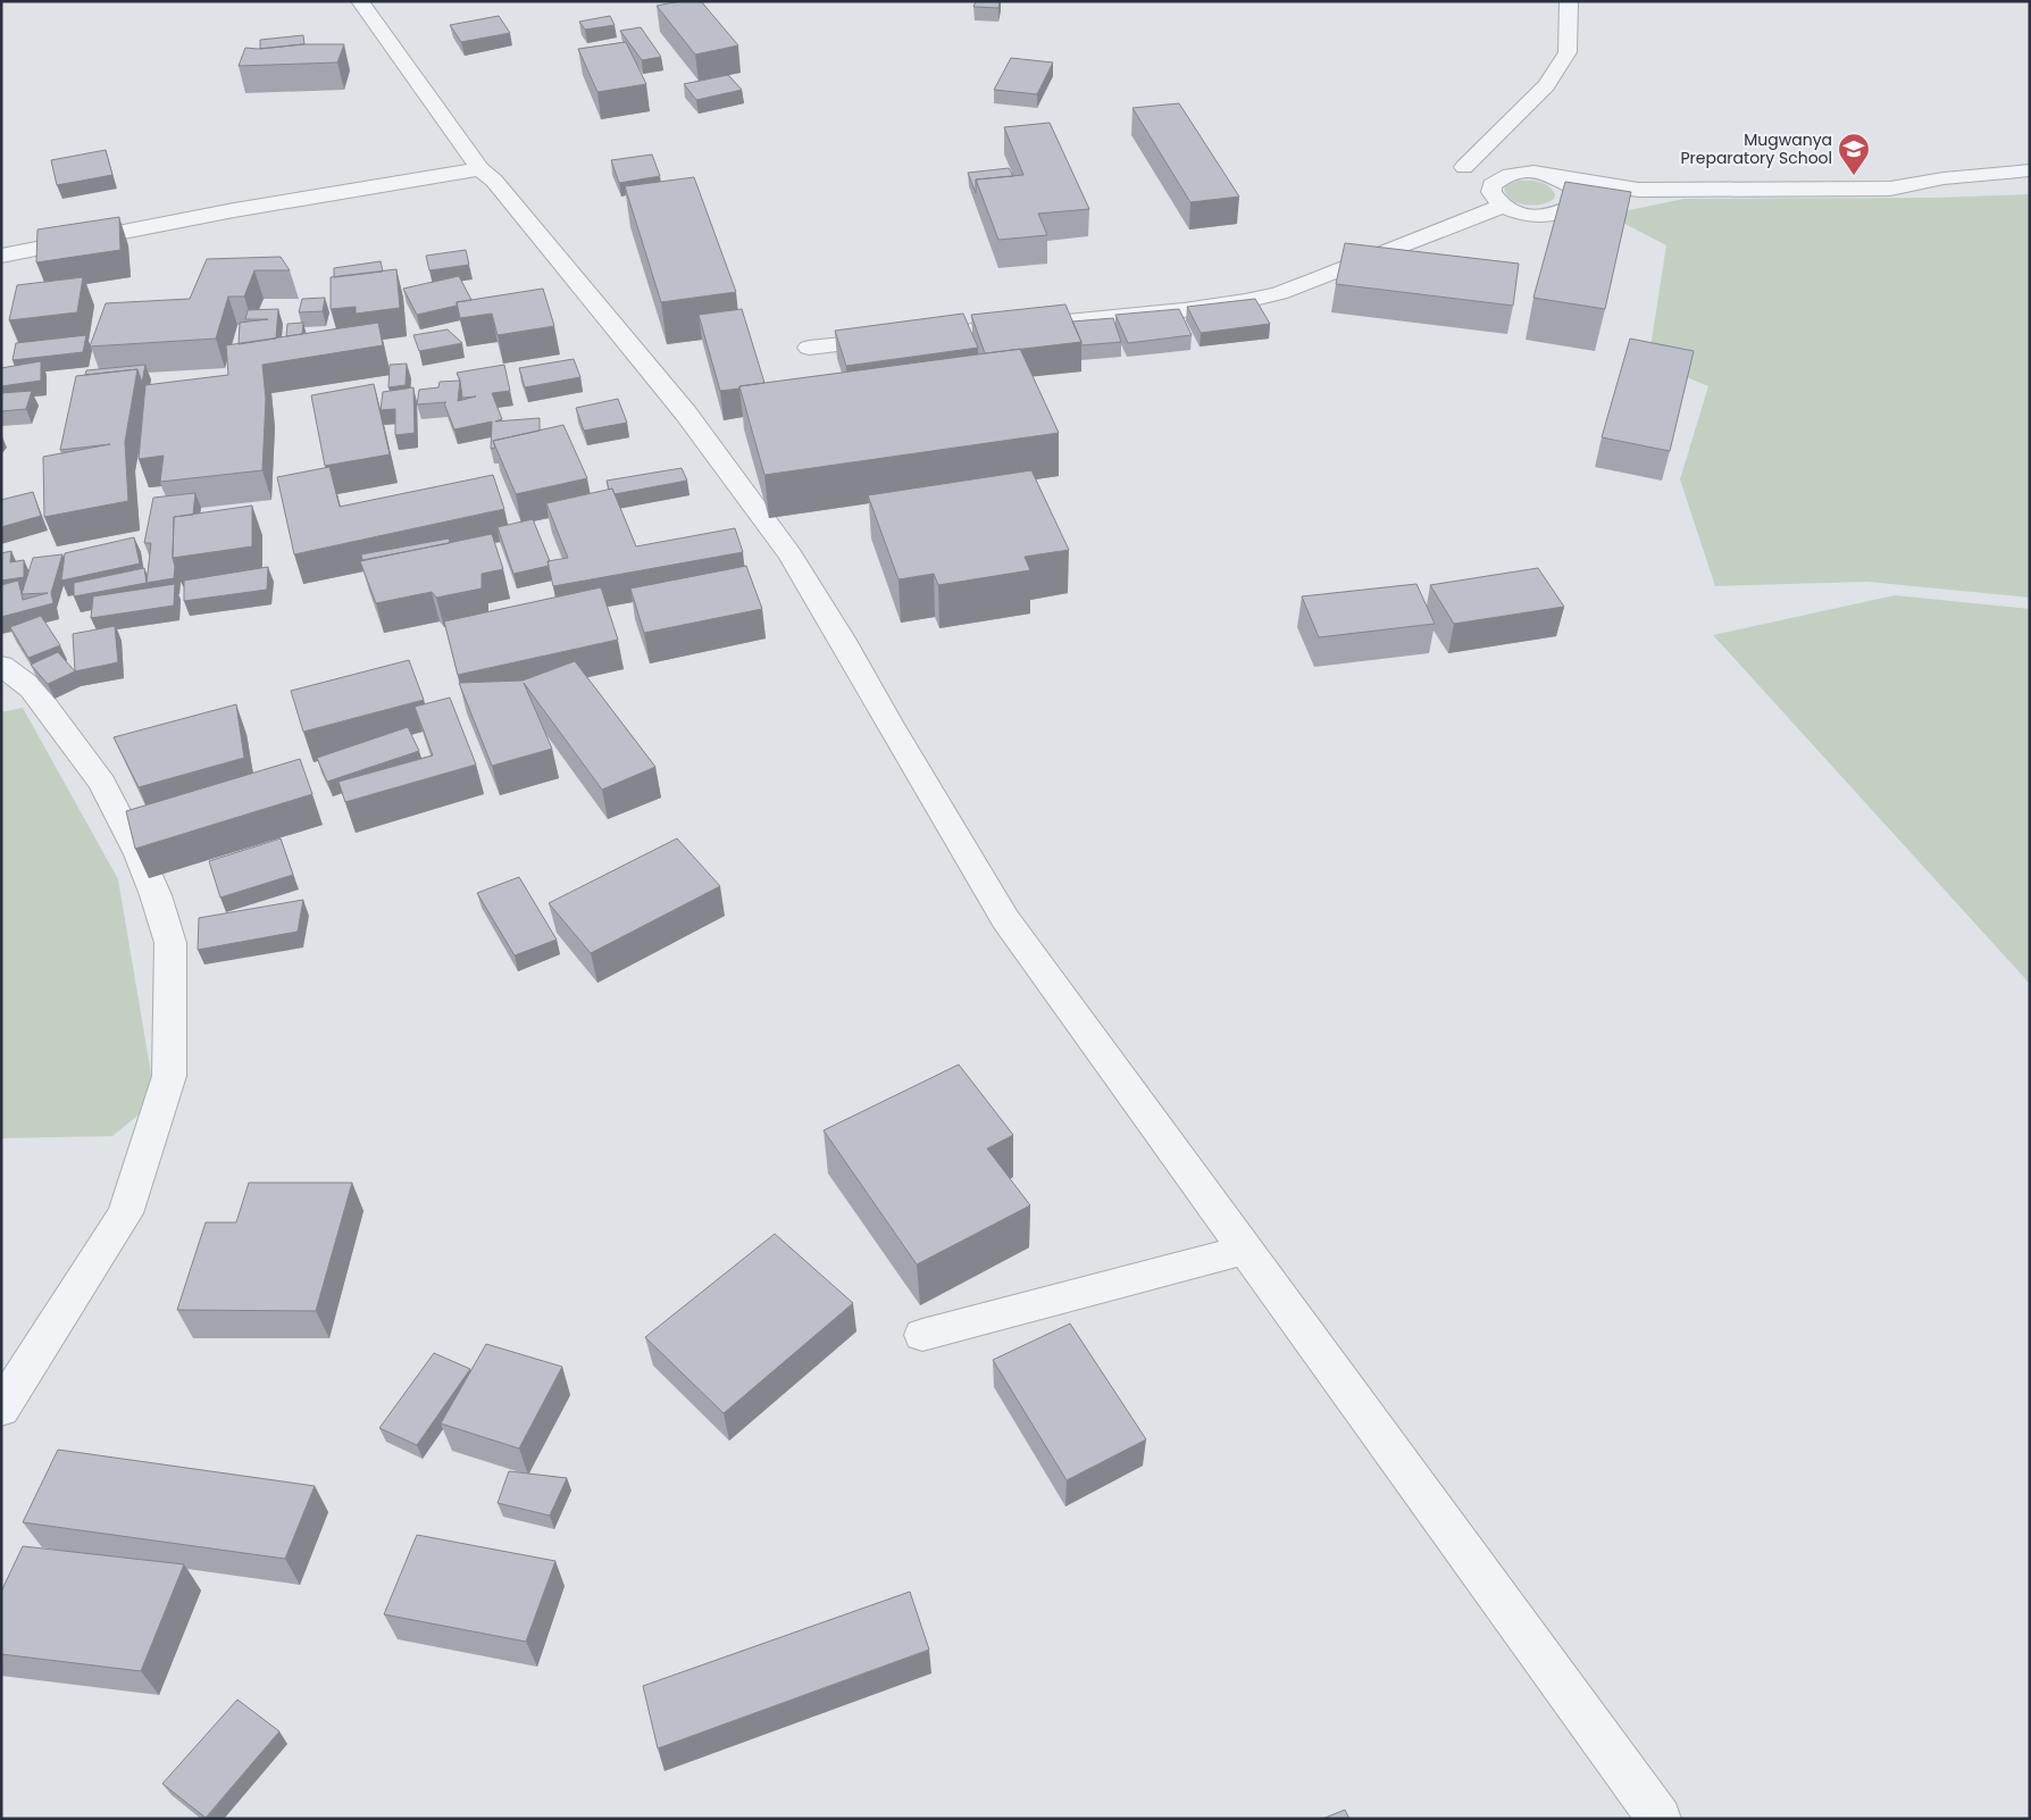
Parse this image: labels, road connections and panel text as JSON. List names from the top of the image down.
{
  "places": {
    "school or university": ["Mugwanya Preparatory School"]
  }
}
